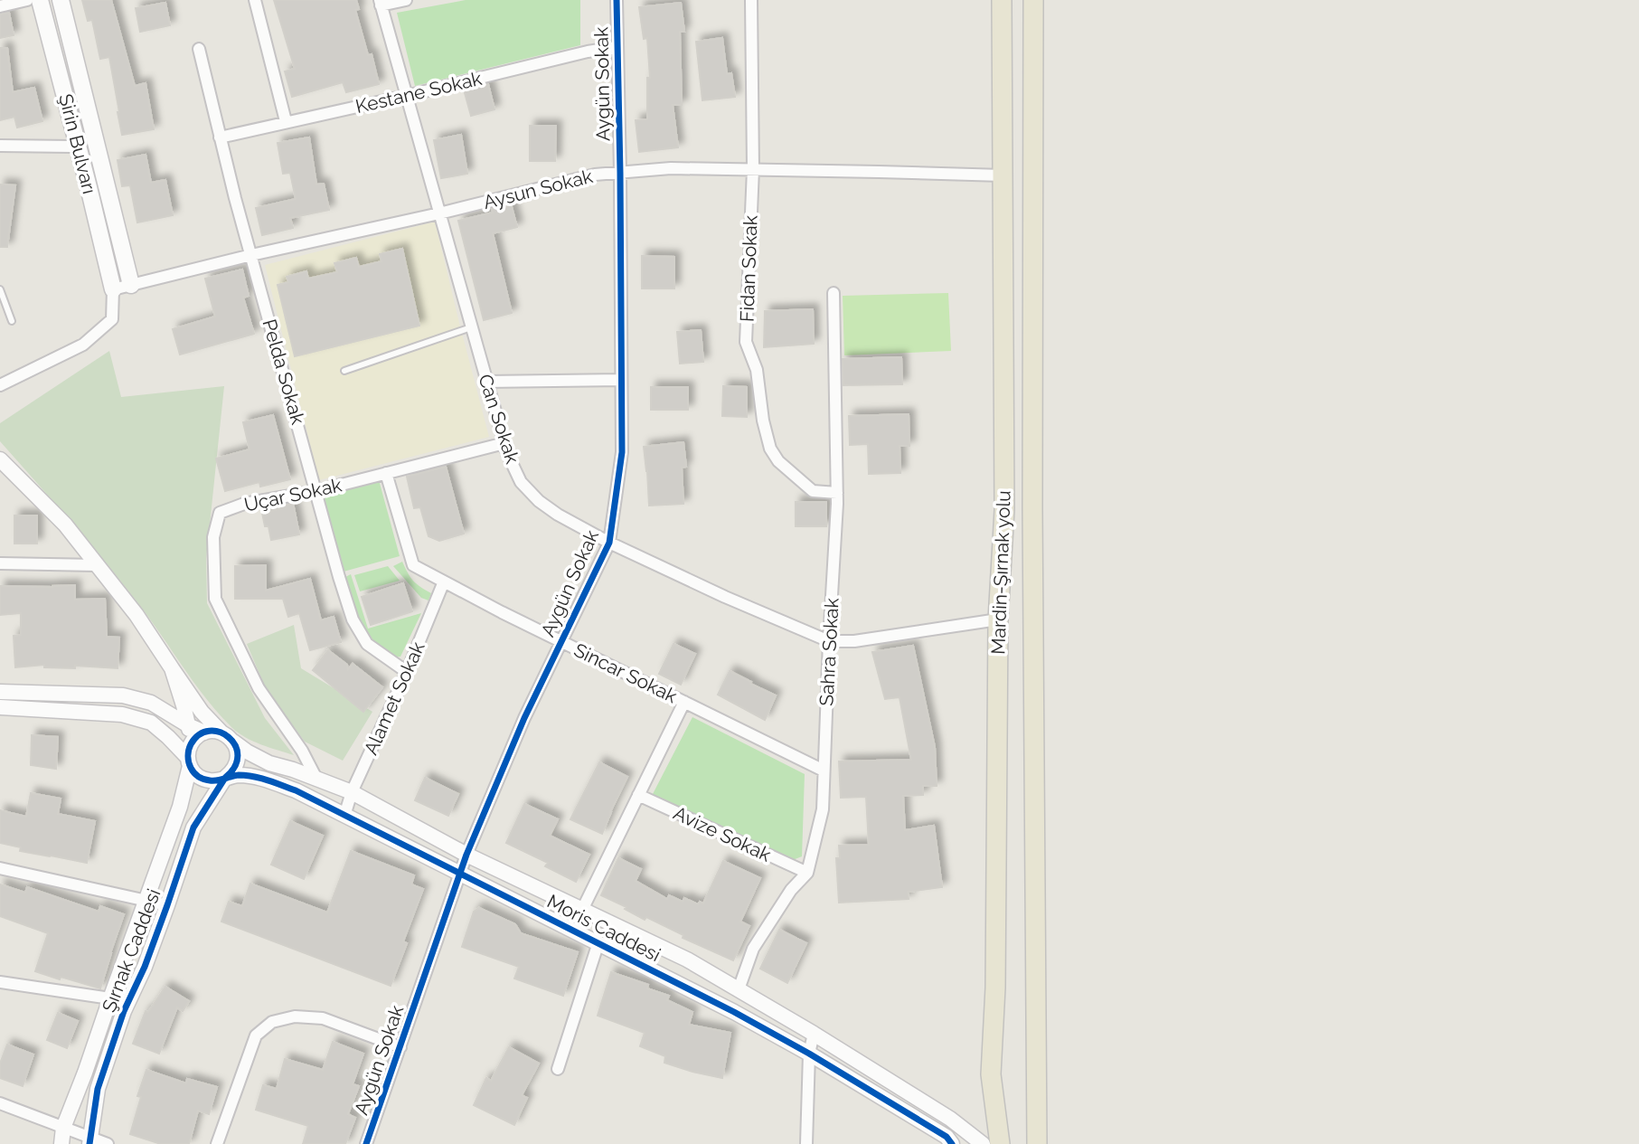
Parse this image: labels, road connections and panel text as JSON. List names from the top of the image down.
{
  "streets": {
    "highway": ["Mardin-Şırnak yolu"],
    "main road": ["Şirin Bulvarı"],
    "street": [
      "Aygün Sokak",
      "Kestane Sokak",
      "Aysun Sokak",
      "Fidan Sokak",
      "Pelda Sokak",
      "Can Sokak",
      "Uçar Sokak",
      "Sahra Sokak",
      "Sincar Sokak",
      "Alamet Sokak",
      "Avize Sokak",
      "Moris Caddesi",
      "Şırnak Caddesi"
    ]
  },
  "crossings": [
    ["Aygün Sokak", "Kestane Sokak"],
    ["Aygün Sokak", "Aysun Sokak"],
    ["Aygün Sokak", "Can Sokak"],
    ["Aygün Sokak", "Sincar Sokak"],
    ["Aygün Sokak", "Moris Caddesi"],
    ["Kestane Sokak", "Pelda Sokak"],
    ["Kestane Sokak", "Can Sokak"],
    ["Şirin Bulvarı", "Aysun Sokak"],
    ["Aysun Sokak", "Fidan Sokak"],
    ["Aysun Sokak", "Pelda Sokak"],
    ["Aysun Sokak", "Can Sokak"],
    ["Aysun Sokak", "Mardin-Şırnak yolu"],
    ["Fidan Sokak", "Sahra Sokak"],
    ["Pelda Sokak", "Uçar Sokak"],
    ["Pelda Sokak", "Alamet Sokak"],
    ["Can Sokak", "Uçar Sokak"],
    ["Can Sokak", "Mardin-Şırnak yolu"],
    ["Can Sokak", "Sahra Sokak"],
    ["Uçar Sokak", "Sincar Sokak"],
    ["Uçar Sokak", "Moris Caddesi"],
    ["Sahra Sokak", "Sincar Sokak"],
    ["Sahra Sokak", "Avize Sokak"],
    ["Sahra Sokak", "Moris Caddesi"],
    ["Sincar Sokak", "Alamet Sokak"],
    ["Alamet Sokak", "Moris Caddesi"],
    ["Moris Caddesi", "Şırnak Caddesi"]
  ]
}
